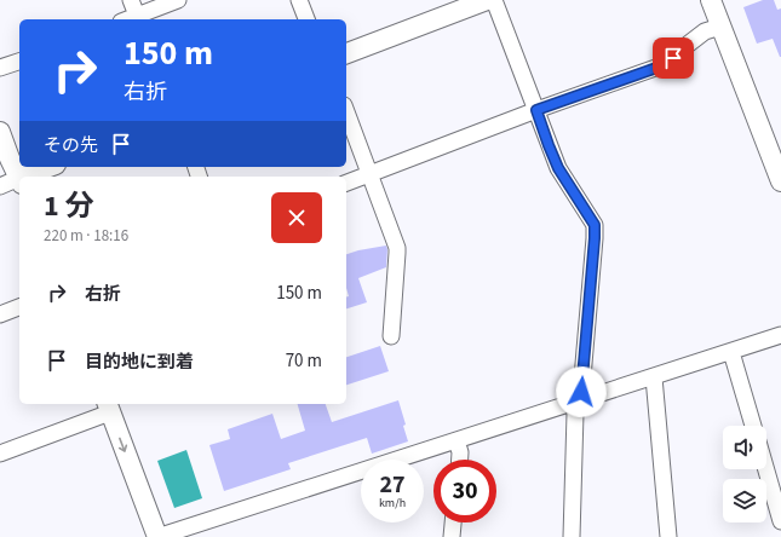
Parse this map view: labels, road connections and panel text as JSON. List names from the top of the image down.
{
  "page": {
    "turn": ["150 m", "右折"],
    "then": "その先",
    "heading": ["1 分", "220 m · 18:16"],
    "list": [
      {
        "name": "右折",
        "value": "150 m"
      },
      {
        "name": "目的地に到着",
        "value": "70 m"
      }
    ],
    "speed": "27 km/h",
    "limit": "30"
  }
}
